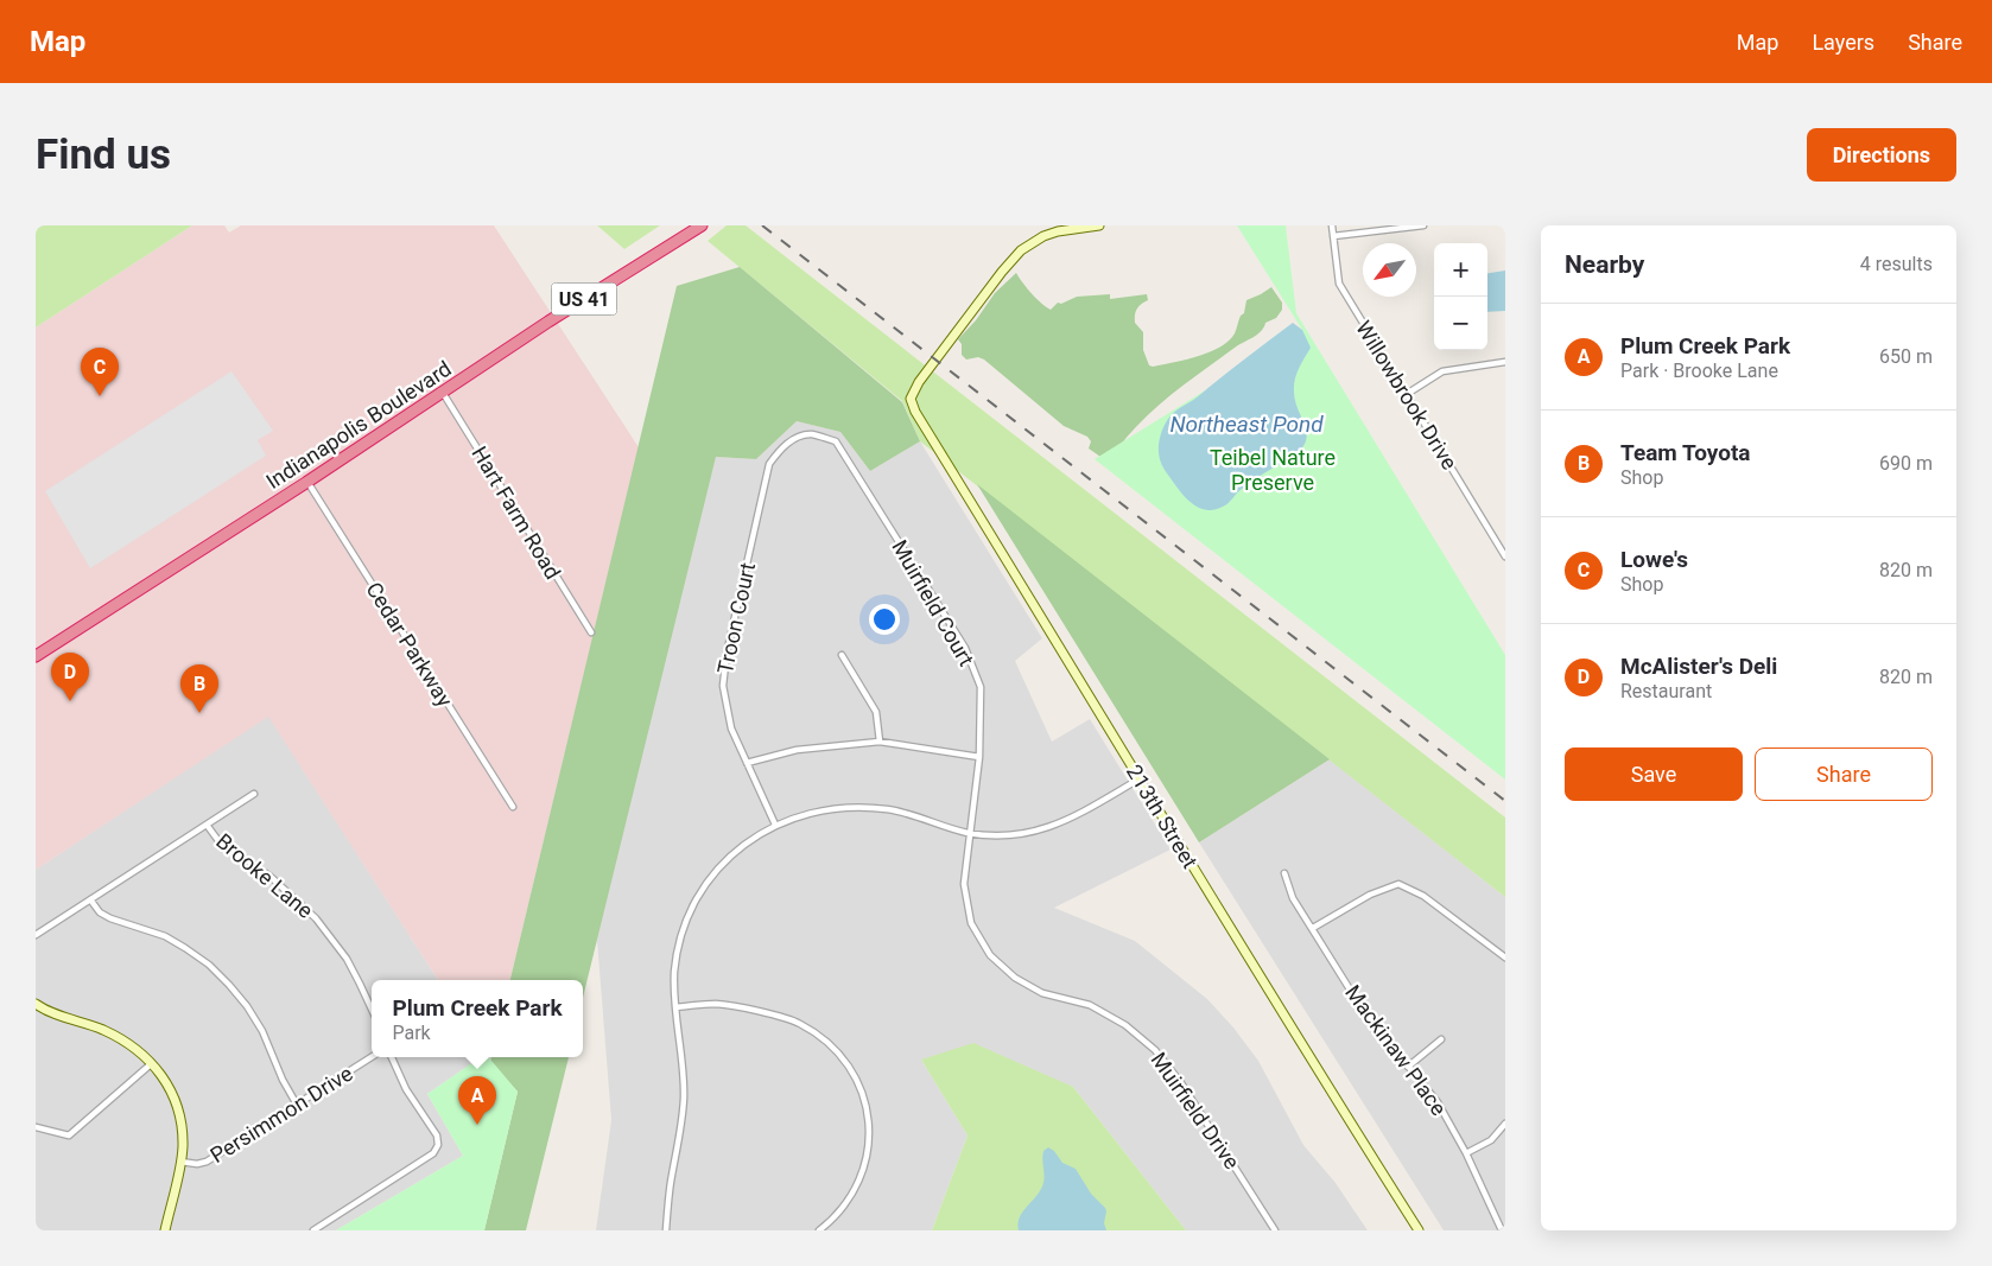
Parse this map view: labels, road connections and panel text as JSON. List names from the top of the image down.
{
  "streets": {
    "highway": ["US 41", "Indianapolis Boulevard"],
    "street": [
      "Willowbrook Drive",
      "Hart Farm Road",
      "Muirfield Court",
      "Troon Court",
      "Cedar Parkway",
      "213th Street",
      "Brooke Lane",
      "Mackinaw Place",
      "Muirfield Drive",
      "Persimmon Drive"
    ]
  },
  "crossings": [
    ["Indianapolis Boulevard", "Hart Farm Road"],
    ["Indianapolis Boulevard", "Cedar Parkway"],
    ["Muirfield Court", "Troon Court"],
    ["Muirfield Court", "Muirfield Drive"]
  ],
  "water": ["Northeast Pond"],
  "parks": ["Teibel Nature Preserve"],
  "north": "bottom left",
  "page": {
    "header": "Map",
    "nav": ["Map", "Layers", "Share"],
    "buttons": [
      "Directions",
      ["Save", "Share"]
    ],
    "title": "Find us",
    "heading": ["Nearby", "4 results"],
    "map_buttons": ["+", "−"],
    "list": [
      {
        "mark": "A",
        "name": "Plum Creek Park",
        "note": "Park · Brooke Lane",
        "value": "650 m"
      },
      {
        "mark": "B",
        "name": "Team Toyota",
        "note": "Shop",
        "value": "690 m"
      },
      {
        "mark": "C",
        "name": "Lowe's",
        "note": "Shop",
        "value": "820 m"
      },
      {
        "mark": "D",
        "name": "McAlister's Deli",
        "note": "Restaurant",
        "value": "820 m"
      }
    ],
    "pins": [
      "C",
      "D",
      "B",
      "A"
    ],
    "popup": ["Plum Creek Park", "Park"]
  }
}
